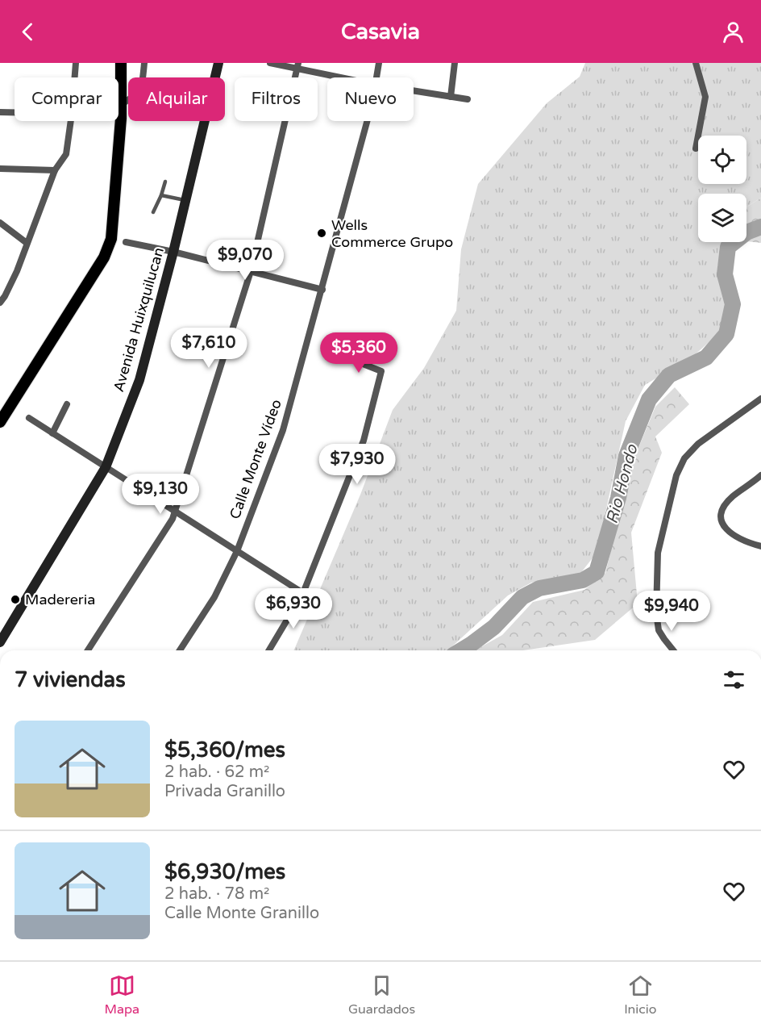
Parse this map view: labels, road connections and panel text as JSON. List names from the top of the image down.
{
  "streets": {
    "street": ["Avenida Huixquilucan", "Calle Monte Vídeo"]
  },
  "water": ["Rio Hondo"],
  "places": ["Wells Commerce Grupo", "Madereria"],
  "page": {
    "header": "Casavia",
    "chip": [
      "Comprar",
      "Alquilar",
      "Filtros",
      "Nuevo"
    ],
    "price": [
      "$9,070",
      "$7,610",
      "$5,360",
      "$7,930",
      "$9,130",
      "$6,930",
      "$9,940"
    ],
    "heading": "7 viviendas",
    "list": [
      {
        "name": "$5,360/mes",
        "note": "2 hab. · 62 m² · Privada Granillo"
      },
      {
        "name": "$6,930/mes",
        "note": "2 hab. · 78 m² · Calle Monte Granillo"
      }
    ],
    "tabs": ["Mapa", "Guardados", "Inicio"]
  }
}
